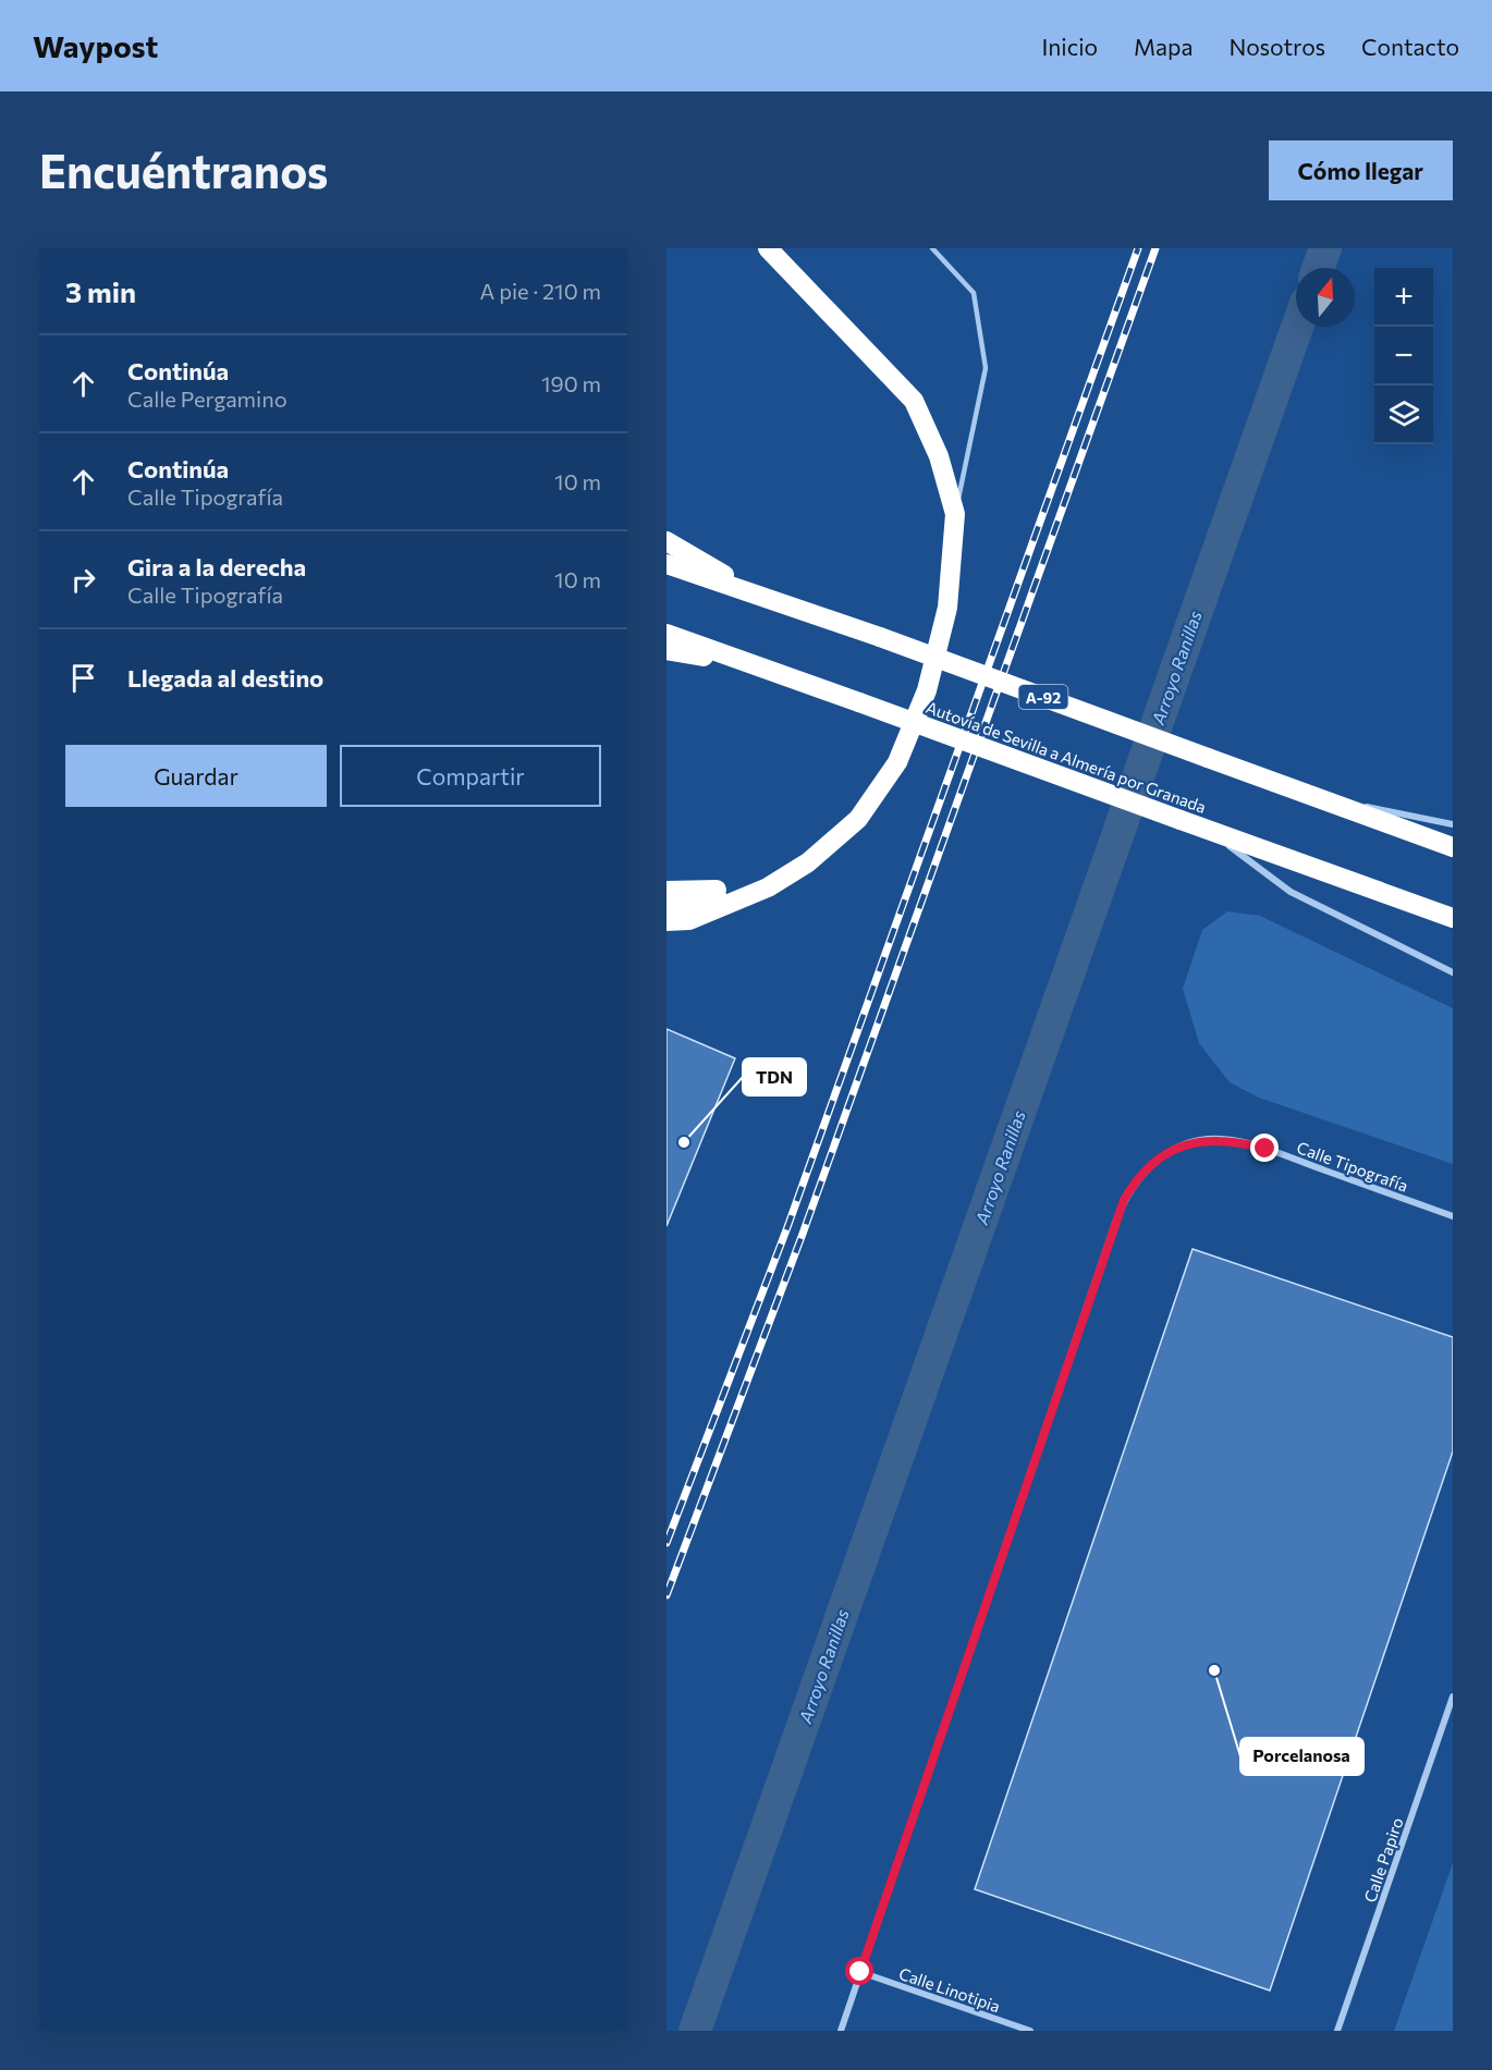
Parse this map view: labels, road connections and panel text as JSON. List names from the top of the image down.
{
  "streets": {
    "highway": ["A-92", "Autovía de Sevilla a Almería por Granada"],
    "street": ["Calle Tipografía", "Calle Papiro", "Calle Linotipia"]
  },
  "crossings": [
    ["Calle Tipografía", "Calle Linotipia"]
  ],
  "water": ["Arroyo Ranillas"],
  "places": ["TDN", "Porcelanosa"],
  "north": "top",
  "page": {
    "header": "Waypost",
    "nav": [
      "Inicio",
      "Mapa",
      "Nosotros",
      "Contacto"
    ],
    "buttons": [
      "Cómo llegar",
      ["Guardar", "Compartir"]
    ],
    "title": "Encuéntranos",
    "heading": ["3 min", "A pie · 210 m"],
    "map_buttons": ["+", "−"],
    "list": [
      ["Continúa", "Calle Pergamino", "190 m"],
      ["Continúa", "Calle Tipografía", "10 m"],
      ["Gira a la derecha", "Calle Tipografía", "10 m"],
      "Llegada al destino"
    ]
  }
}
